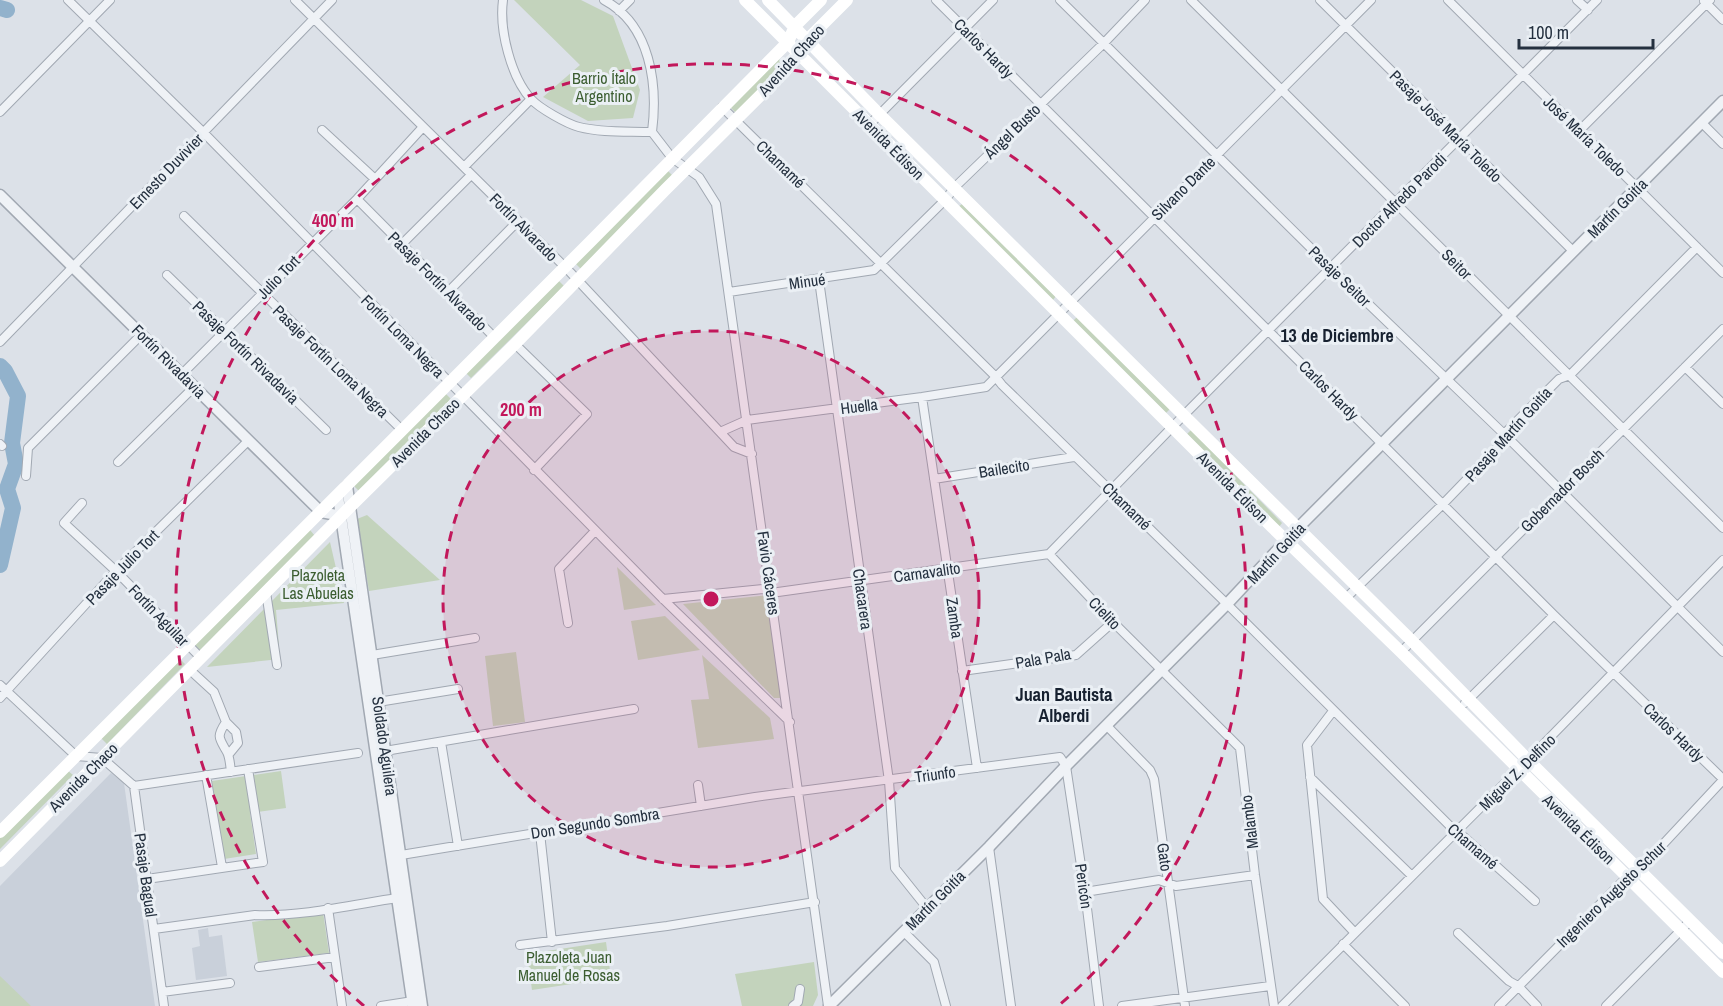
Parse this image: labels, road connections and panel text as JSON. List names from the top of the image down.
{
  "streets": {
    "main road": ["Avenida Chaco", "Avenida Édison"],
    "street": [
      "Carlos Hardy",
      "Pasaje José María Toledo",
      "Ángel Busto",
      "José María Toledo",
      "Chamamé",
      "Ernesto Duvivier",
      "Silvano Dante",
      "Doctor Alfredo Parodi",
      "Martín Goitía",
      "Fortín Alvarado",
      "Seitor",
      "Pasaje Seitor",
      "Julio Tort",
      "Pasaje Fortín Alvarado",
      "Minué",
      "Fortín Loma Negra",
      "Pasaje Fortín Rivadavia",
      "Fortín Rivadavia",
      "Pasaje Fortín Loma Negra",
      "Huella",
      "Pasaje Martín Goitía",
      "Bailecito",
      "Gobernador Bosch",
      "Pasaje Julio Tort",
      "Carnavalito",
      "Favio Cáceres",
      "Chacarera",
      "Cielito",
      "Fortín Aguilar",
      "Zamba",
      "Pala Pala",
      "Soldado Aguilera",
      "Miguel Z. Delfino",
      "Triunfo",
      "Malambo",
      "Don Segundo Sombra",
      "Gato",
      "Pasaje Bagual",
      "Pericón",
      "Ingeniero Augusto Schur"
    ]
  },
  "crossings": [
    ["Carlos Hardy", "Ángel Busto"],
    ["Carlos Hardy", "Silvano Dante"],
    ["Carlos Hardy", "Doctor Alfredo Parodi"],
    ["Carlos Hardy", "Martín Goitía"],
    ["Carlos Hardy", "Pasaje Martín Goitía"],
    ["Carlos Hardy", "Gobernador Bosch"],
    ["Carlos Hardy", "Miguel Z. Delfino"],
    ["Carlos Hardy", "Ingeniero Augusto Schur"],
    ["Avenida Chaco", "Avenida Édison"],
    ["Avenida Chaco", "Chamamé"],
    ["Avenida Chaco", "Fortín Alvarado"],
    ["Avenida Chaco", "Pasaje Fortín Alvarado"],
    ["Avenida Chaco", "Fortín Loma Negra"],
    ["Avenida Chaco", "Fortín Rivadavia"],
    ["Avenida Chaco", "Pasaje Fortín Loma Negra"],
    ["Avenida Chaco", "Favio Cáceres"],
    ["Avenida Chaco", "Fortín Aguilar"],
    ["Avenida Chaco", "Soldado Aguilera"],
    ["Pasaje José María Toledo", "Silvano Dante"],
    ["Pasaje José María Toledo", "Doctor Alfredo Parodi"],
    ["Pasaje José María Toledo", "Martín Goitía"],
    ["Ángel Busto", "Avenida Édison"],
    ["Ángel Busto", "Chamamé"],
    ["Ángel Busto", "Pasaje Seitor"],
    ["Ángel Busto", "Minué"],
    ["José María Toledo", "Doctor Alfredo Parodi"],
    ["José María Toledo", "Martín Goitía"],
    ["José María Toledo", "Pasaje Martín Goitía"],
    ["Avenida Édison", "Silvano Dante"],
    ["Avenida Édison", "Doctor Alfredo Parodi"],
    ["Avenida Édison", "Martín Goitía"],
    ["Avenida Édison", "Pasaje Martín Goitía"],
    ["Avenida Édison", "Gobernador Bosch"],
    ["Avenida Édison", "Miguel Z. Delfino"],
    ["Avenida Édison", "Ingeniero Augusto Schur"],
    ["Chamamé", "Silvano Dante"],
    ["Chamamé", "Doctor Alfredo Parodi"],
    ["Chamamé", "Martín Goitía"],
    ["Chamamé", "Minué"],
    ["Chamamé", "Huella"],
    ["Chamamé", "Bailecito"],
    ["Chamamé", "Miguel Z. Delfino"],
    ["Ernesto Duvivier", "Fortín Alvarado"],
    ["Ernesto Duvivier", "Fortín Loma Negra"],
    ["Ernesto Duvivier", "Fortín Rivadavia"],
    ["Silvano Dante", "Seitor"],
    ["Silvano Dante", "Pasaje Seitor"],
    ["Silvano Dante", "Huella"],
    ["Doctor Alfredo Parodi", "Seitor"],
    ["Doctor Alfredo Parodi", "Pasaje Seitor"],
    ["Doctor Alfredo Parodi", "Carnavalito"],
    ["Doctor Alfredo Parodi", "Cielito"],
    ["Martín Goitía", "Seitor"],
    ["Martín Goitía", "Pasaje Seitor"],
    ["Martín Goitía", "Favio Cáceres"],
    ["Martín Goitía", "Chacarera"],
    ["Martín Goitía", "Cielito"],
    ["Martín Goitía", "Triunfo"],
    ["Martín Goitía", "Malambo"],
    ["Martín Goitía", "Gato"],
    ["Martín Goitía", "Pericón"],
    ["Fortín Alvarado", "Julio Tort"],
    ["Fortín Alvarado", "Huella"],
    ["Fortín Alvarado", "Favio Cáceres"],
    ["Seitor", "Pasaje Martín Goitía"],
    ["Seitor", "Gobernador Bosch"],
    ["Pasaje Seitor", "Pasaje Martín Goitía"],
    ["Pasaje Seitor", "Gobernador Bosch"],
    ["Pasaje Seitor", "Miguel Z. Delfino"],
    ["Julio Tort", "Pasaje Fortín Alvarado"],
    ["Julio Tort", "Fortín Loma Negra"],
    ["Julio Tort", "Pasaje Fortín Rivadavia"],
    ["Julio Tort", "Fortín Rivadavia"],
    ["Julio Tort", "Pasaje Fortín Loma Negra"],
    ["Minué", "Favio Cáceres"],
    ["Minué", "Chacarera"],
    ["Fortín Loma Negra", "Carnavalito"],
    ["Fortín Loma Negra", "Favio Cáceres"],
    ["Fortín Rivadavia", "Pasaje Julio Tort"],
    ["Huella", "Favio Cáceres"],
    ["Huella", "Chacarera"],
    ["Huella", "Zamba"],
    ["Bailecito", "Zamba"],
    ["Pasaje Julio Tort", "Fortín Aguilar"],
    ["Carnavalito", "Favio Cáceres"],
    ["Carnavalito", "Chacarera"],
    ["Carnavalito", "Cielito"],
    ["Carnavalito", "Zamba"],
    ["Favio Cáceres", "Triunfo"],
    ["Favio Cáceres", "Don Segundo Sombra"],
    ["Chacarera", "Triunfo"],
    ["Cielito", "Pala Pala"],
    ["Cielito", "Malambo"],
    ["Zamba", "Pala Pala"],
    ["Zamba", "Triunfo"],
    ["Soldado Aguilera", "Don Segundo Sombra"],
    ["Triunfo", "Don Segundo Sombra"],
    ["Triunfo", "Pericón"]
  ],
  "districts": ["13 de Diciembre", "Juan Bautista Alberdi"],
  "parks": ["Barrio Ítalo Argentino", "Plazoleta Las Abuelas", "Plazoleta Juan Manuel de Rosas"],
  "scale_bar": "100 m",
  "rings": ["400 m", "200 m"]
}
